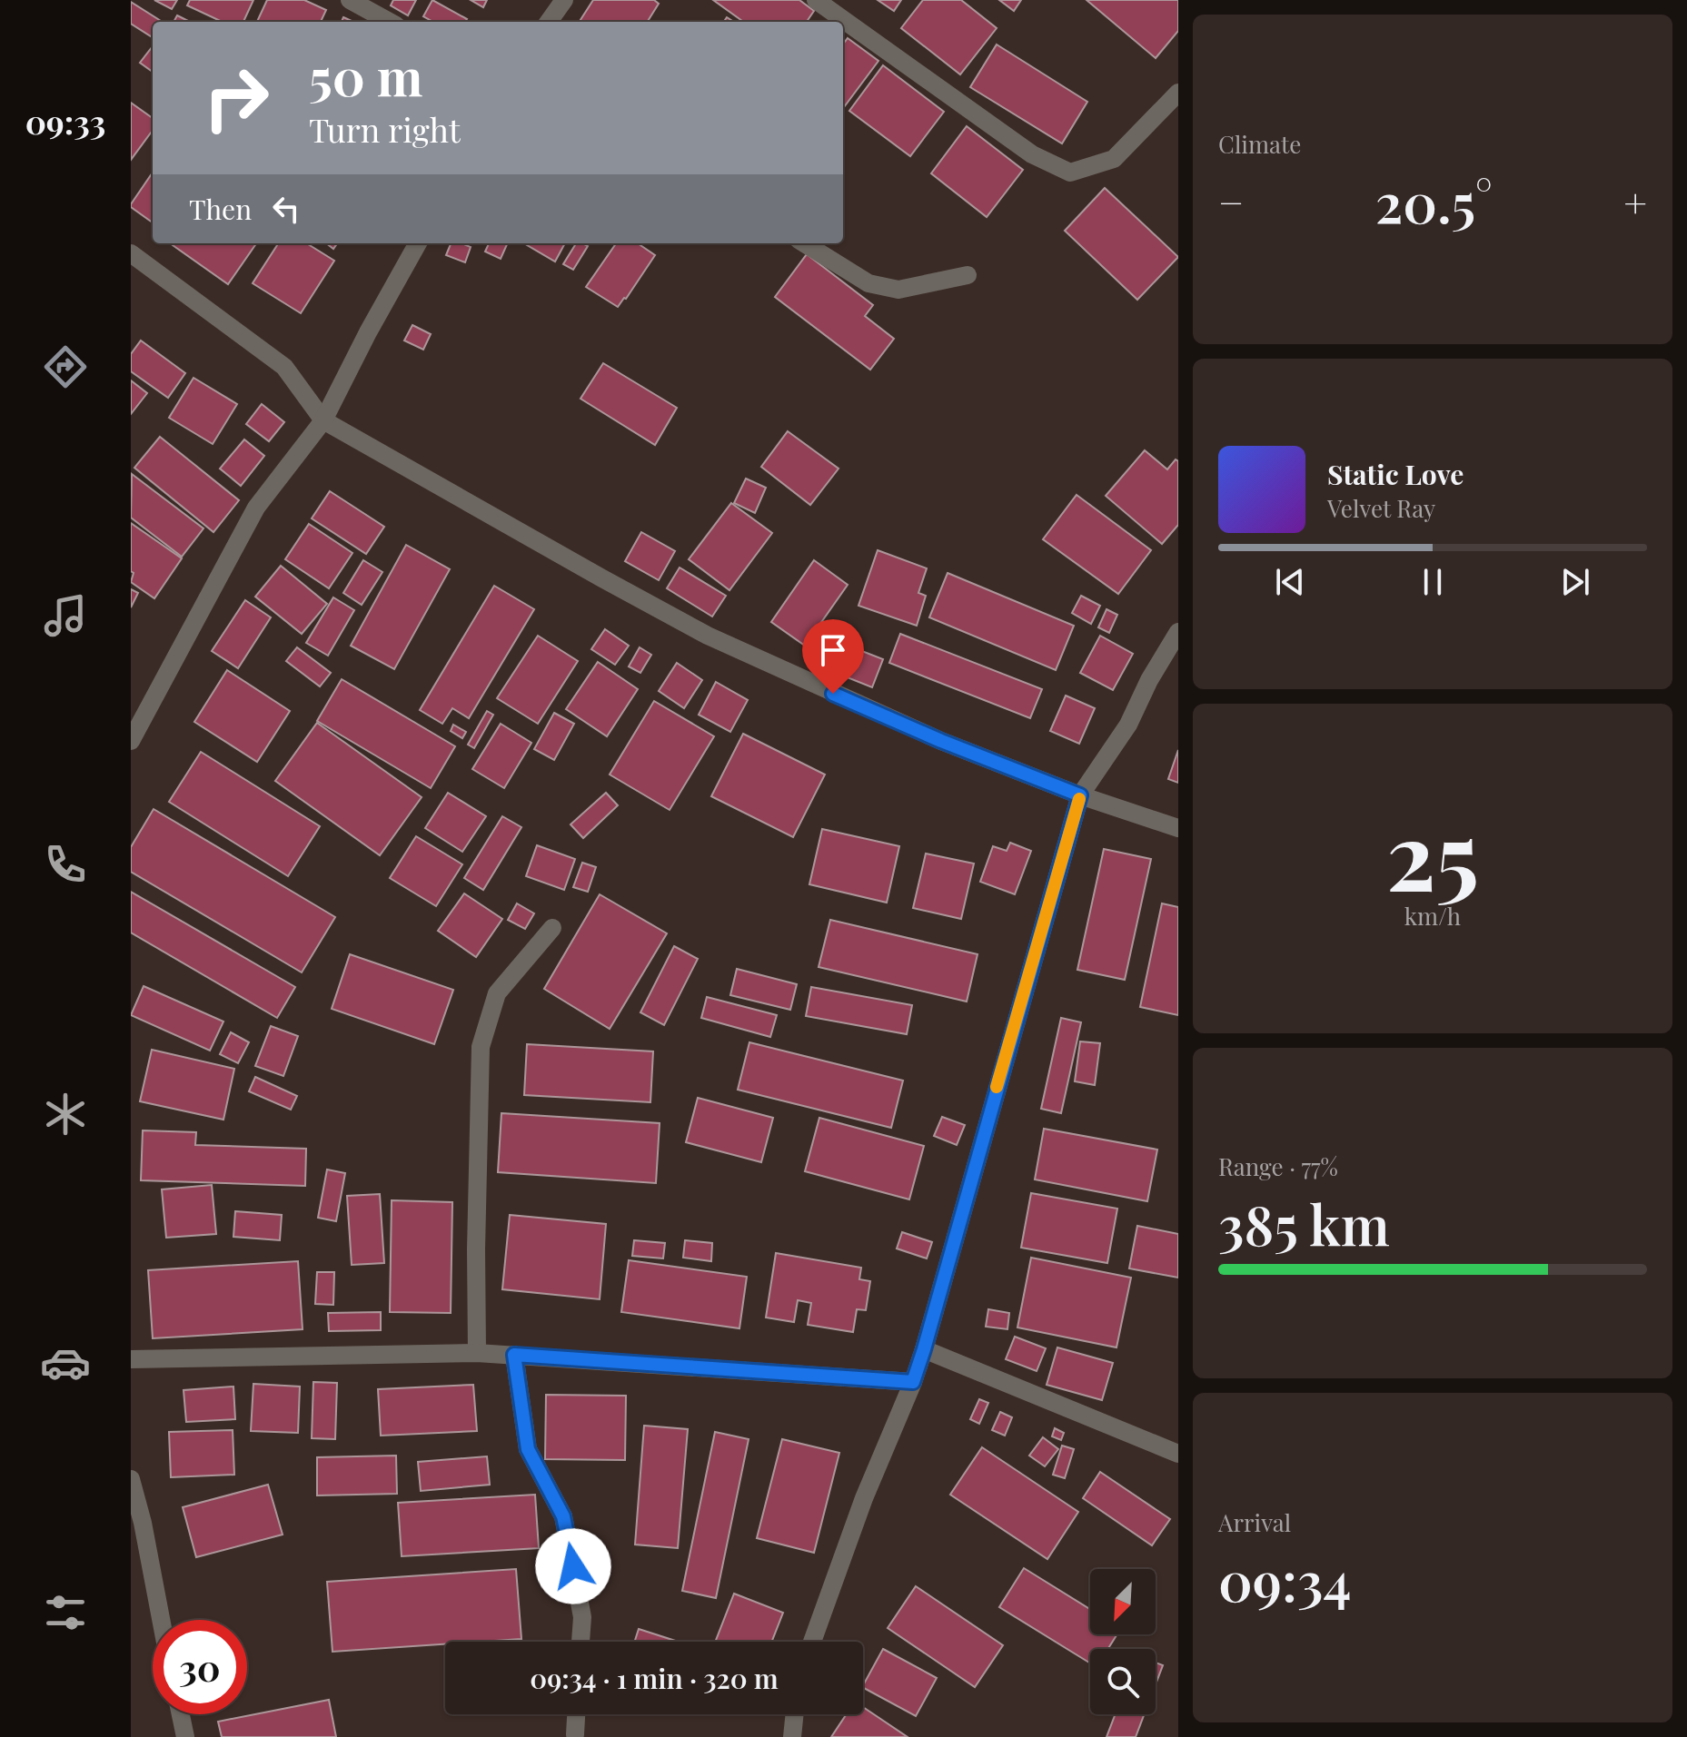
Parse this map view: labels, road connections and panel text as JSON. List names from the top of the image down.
{
  "north": "bottom left",
  "page": {
    "tabs": "09:33",
    "tile": [
      "Climate",
      ["25", "km/h"],
      ["Range · 77%", "385 km"],
      ["Arrival", "09:34"]
    ],
    "turn": ["50 m", "Turn right"],
    "heat": ["−", "20.5°", "+"],
    "then": "Then",
    "song": ["Static Love", "Velvet Ray"],
    "limit": "30",
    "trip": "09:34 · 1 min · 320 m"
  }
}
